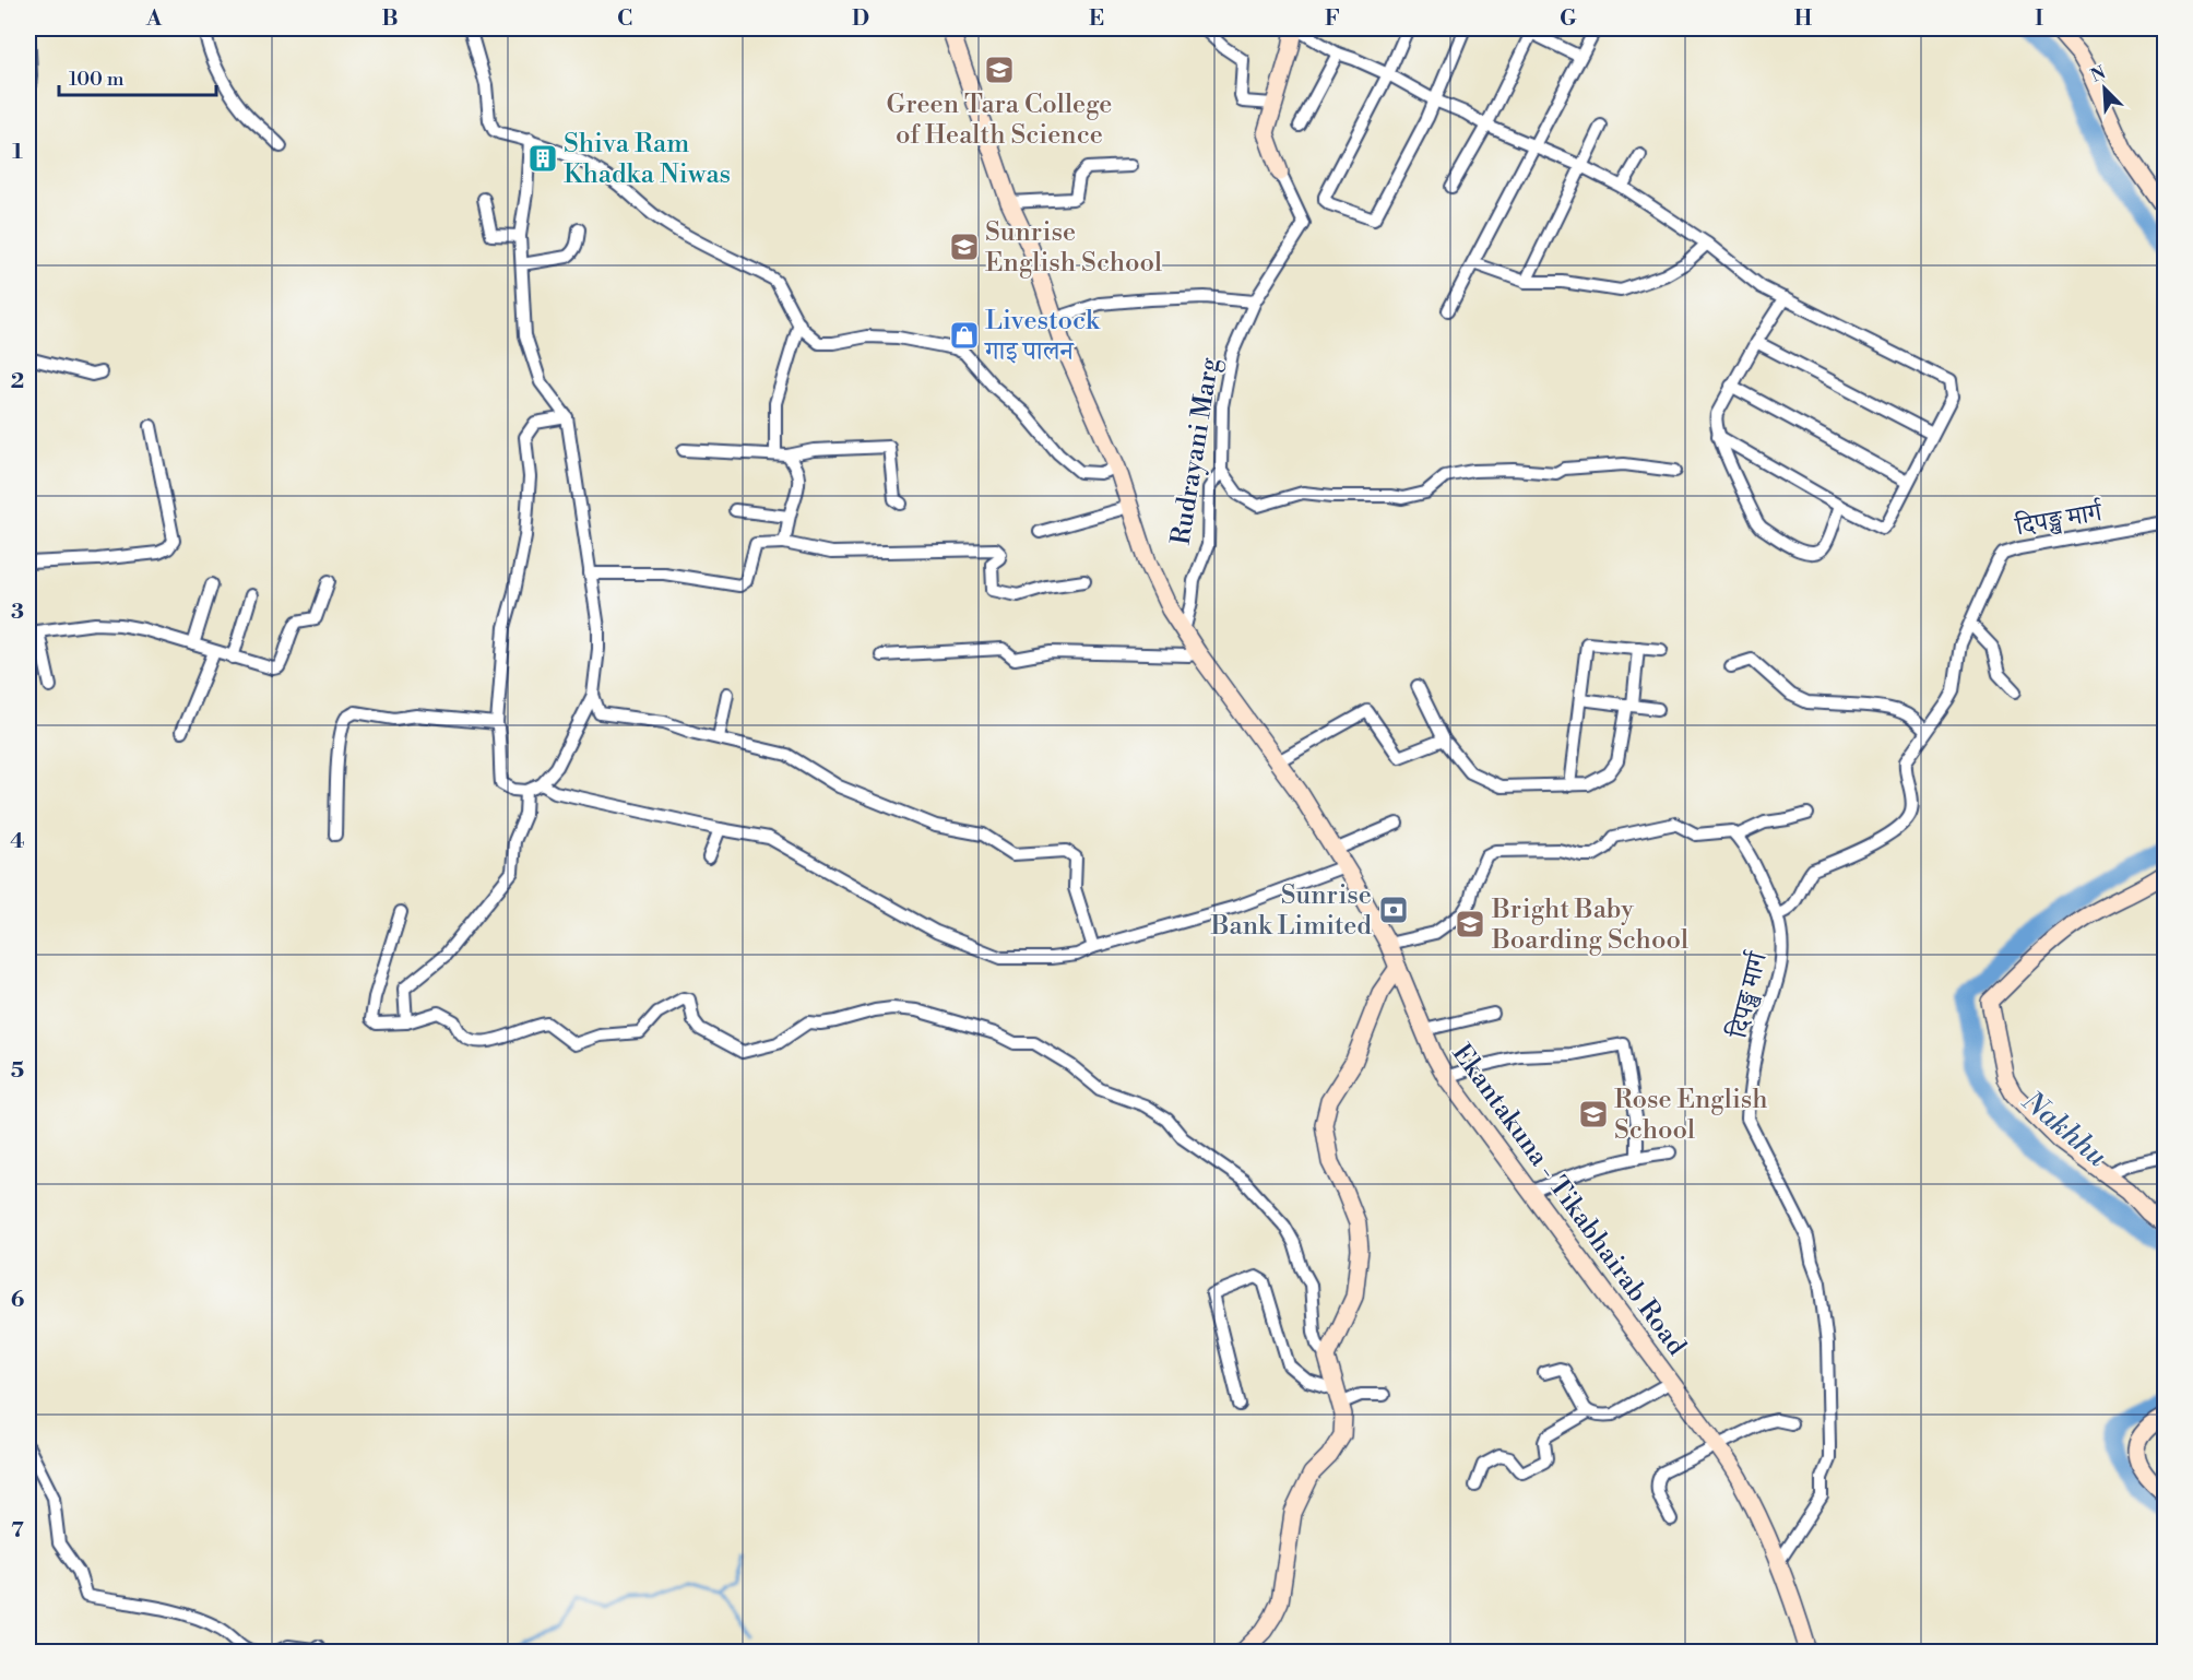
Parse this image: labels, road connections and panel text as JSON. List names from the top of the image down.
{
  "streets": {
    "main road": ["Ekantakuna - Tikabhairab Road"],
    "street": ["Rudrayani Marg", "दिपङ्ख मार्ग"]
  },
  "crossings": [
    ["Rudrayani Marg", "Ekantakuna - Tikabhairab Road"],
    ["दिपङ्ख मार्ग", "Ekantakuna - Tikabhairab Road"]
  ],
  "water": ["Nakhhu"],
  "places": {
    "school or university": [
      "Green Tara College of Health Science",
      "Sunrise English School",
      "Bright Baby Boarding School",
      "Rose English School"
    ],
    "building": ["Shiva Ram Khadka Niwas"],
    "shop": ["Livestock गाइ पालन"],
    "bank": ["Sunrise Bank Limited"]
  },
  "scale_bar": "100 m",
  "north": "top left",
  "grid": {
    "columns": [
      "A",
      "B",
      "C",
      "D",
      "E",
      "F",
      "G",
      "H",
      "I"
    ],
    "rows": [
      "1",
      "2",
      "3",
      "4",
      "5",
      "6",
      "7"
    ]
  }
}
